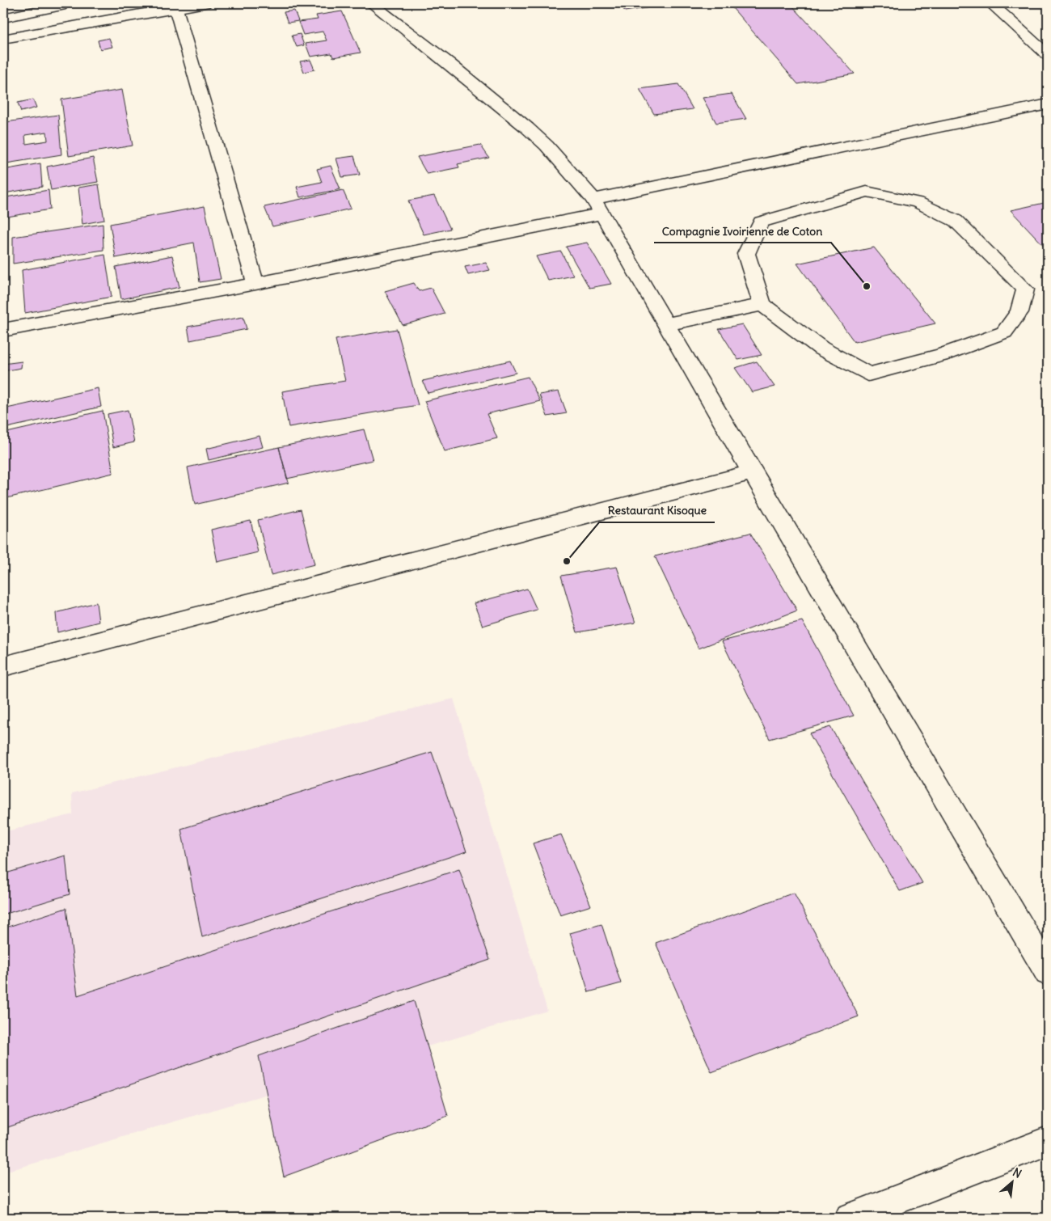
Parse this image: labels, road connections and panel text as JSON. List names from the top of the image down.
{
  "places": ["Compagnie Ivoirienne de Coton", "Restaurant Kisoque"],
  "north": "top right"
}
